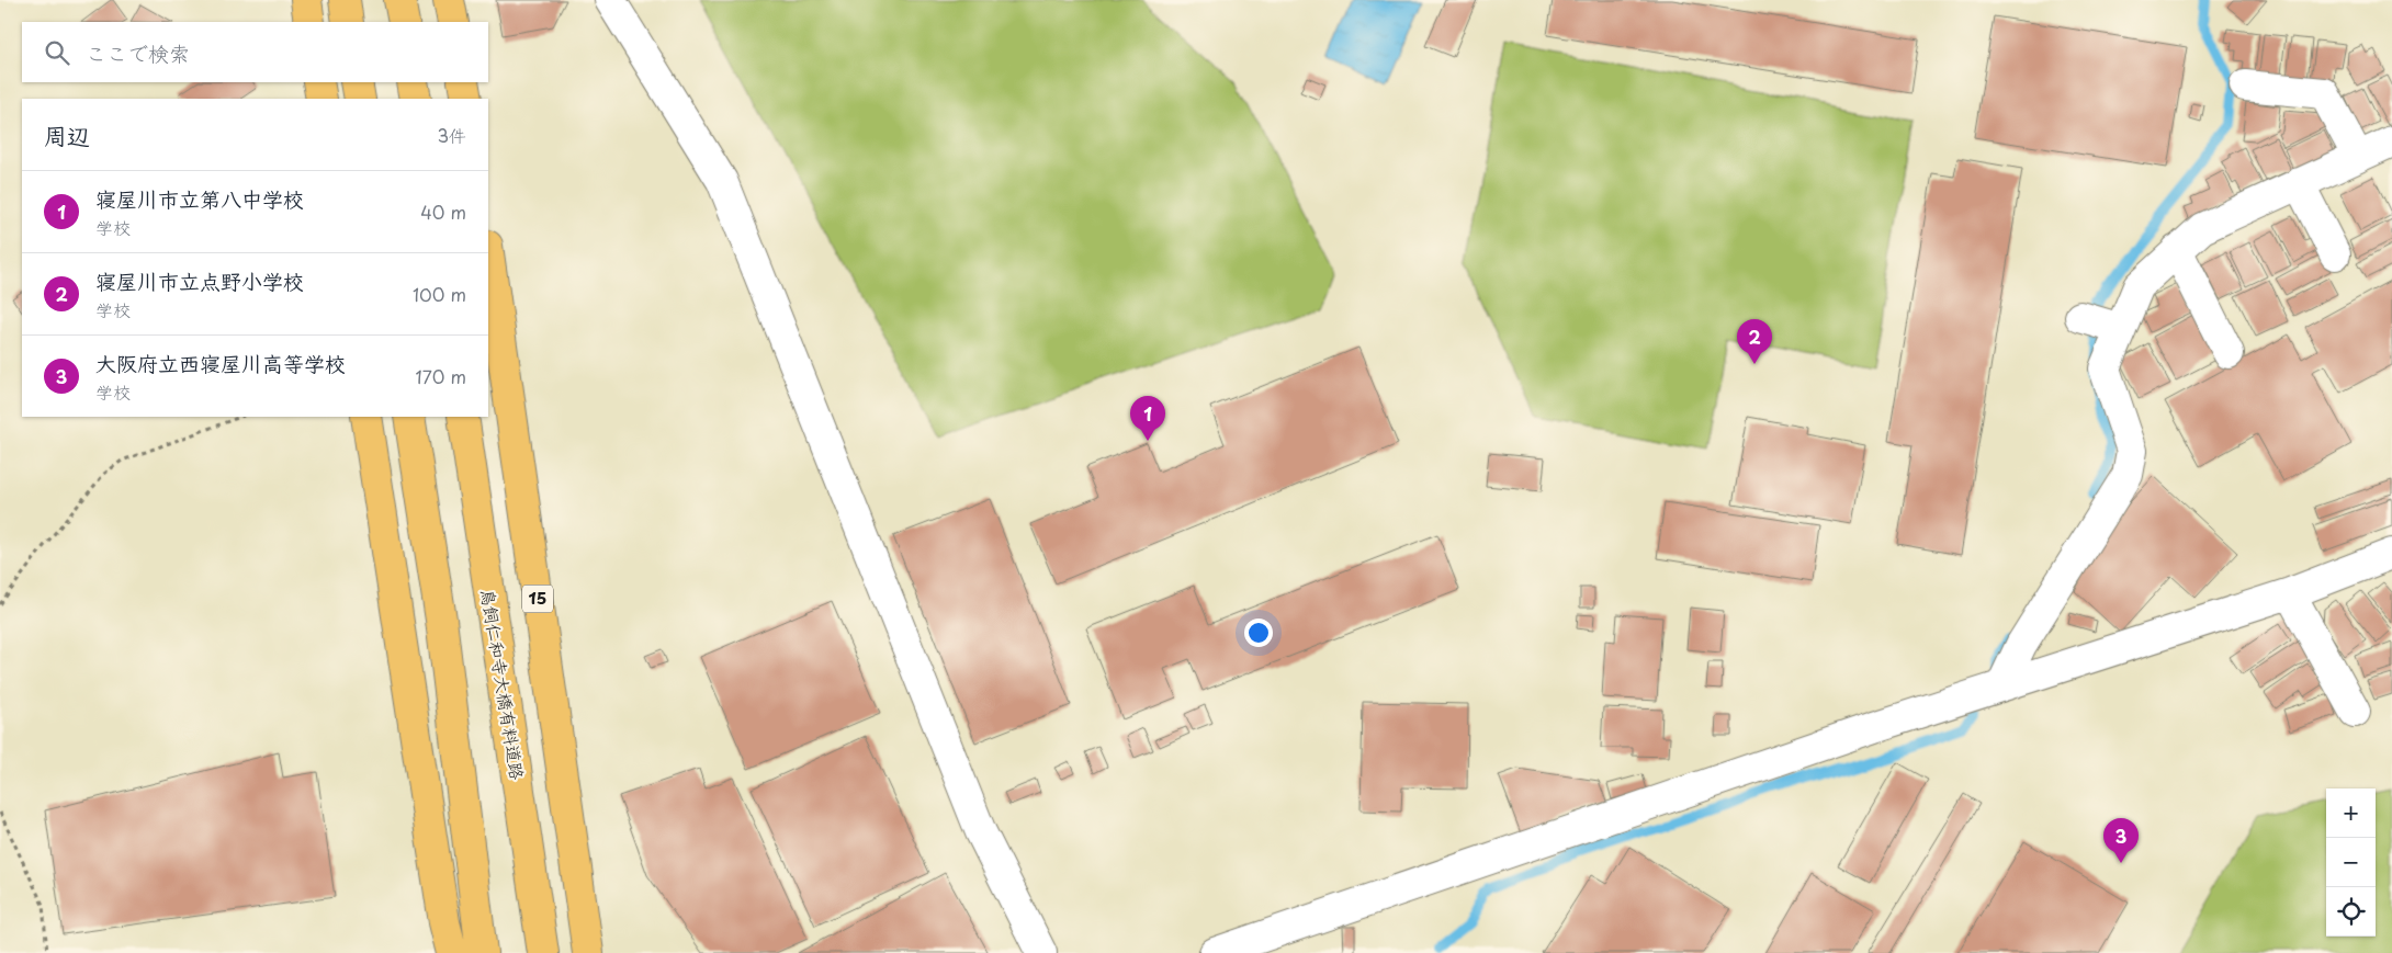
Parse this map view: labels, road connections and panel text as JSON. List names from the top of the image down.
{
  "streets": {
    "main road": ["15", "鳥飼仁和寺大橋有料道路"]
  },
  "page": {
    "search": "ここで検索",
    "heading": ["周辺", "3件"],
    "list": [
      {
        "mark": "1",
        "name": "寝屋川市立第八中学校",
        "note": "学校",
        "value": "40 m"
      },
      {
        "mark": "2",
        "name": "寝屋川市立点野小学校",
        "note": "学校",
        "value": "100 m"
      },
      {
        "mark": "3",
        "name": "大阪府立西寝屋川高等学校",
        "note": "学校",
        "value": "170 m"
      }
    ],
    "pins": ["2", "1", "3"],
    "map_buttons": ["+", "−"]
  }
}
